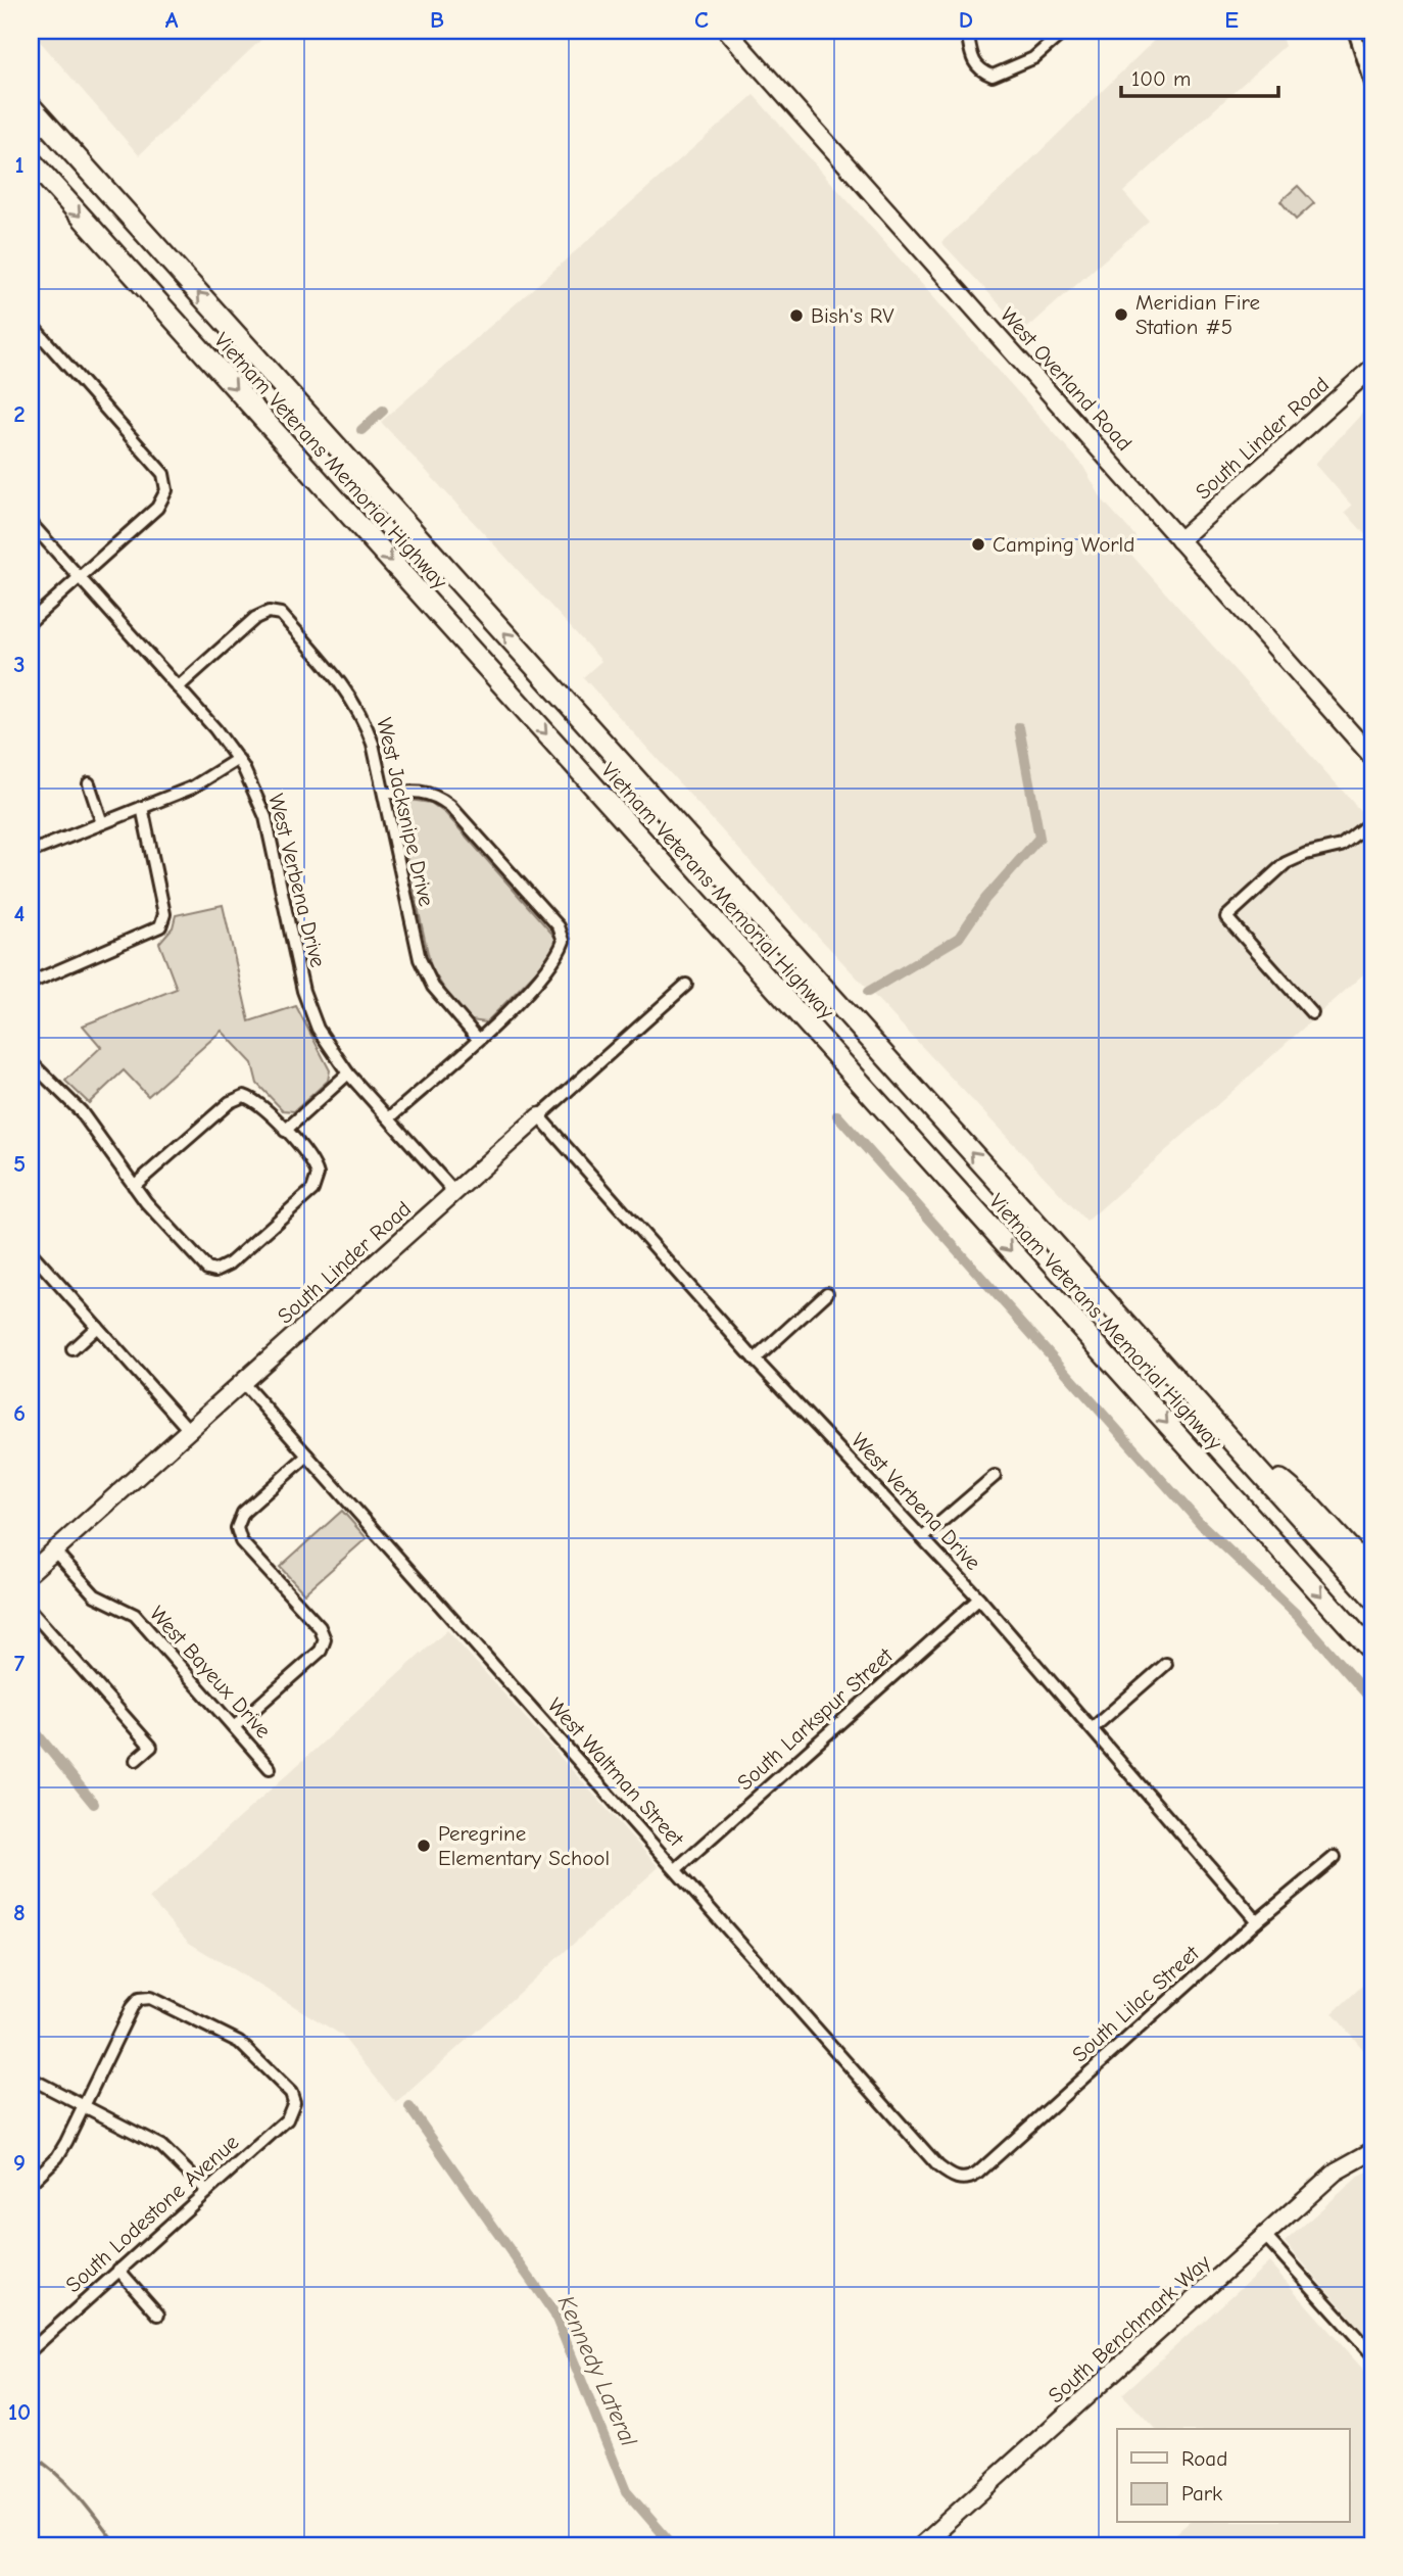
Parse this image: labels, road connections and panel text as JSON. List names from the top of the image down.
{
  "streets": {
    "highway": ["Vietnam Veterans Memorial Highway"],
    "street": [
      "West Overland Road",
      "South Linder Road",
      "West Jacksnipe Drive",
      "West Verbena Drive",
      "West Bayeux Drive",
      "South Larkspur Street",
      "West Waltman Street",
      "South Lilac Street",
      "South Lodestone Avenue",
      "South Benchmark Way"
    ]
  },
  "crossings": [
    ["West Overland Road", "South Linder Road"],
    ["South Linder Road", "West Verbena Drive"],
    ["South Linder Road", "West Bayeux Drive"],
    ["South Linder Road", "West Waltman Street"],
    ["West Jacksnipe Drive", "West Verbena Drive"],
    ["West Verbena Drive", "South Larkspur Street"],
    ["West Verbena Drive", "South Lilac Street"],
    ["South Larkspur Street", "West Waltman Street"],
    ["West Waltman Street", "South Lilac Street"]
  ],
  "water": ["Kennedy Lateral"],
  "places": [
    "Meridian Fire Station #5",
    "Bish's RV",
    "Camping World",
    "Peregrine Elementary School"
  ],
  "legend": ["Road", "Park"],
  "scale_bar": "100 m",
  "grid": {
    "columns": [
      "A",
      "B",
      "C",
      "D",
      "E"
    ],
    "rows": [
      "1",
      "2",
      "3",
      "4",
      "5",
      "6",
      "7",
      "8",
      "9",
      "10"
    ]
  }
}
